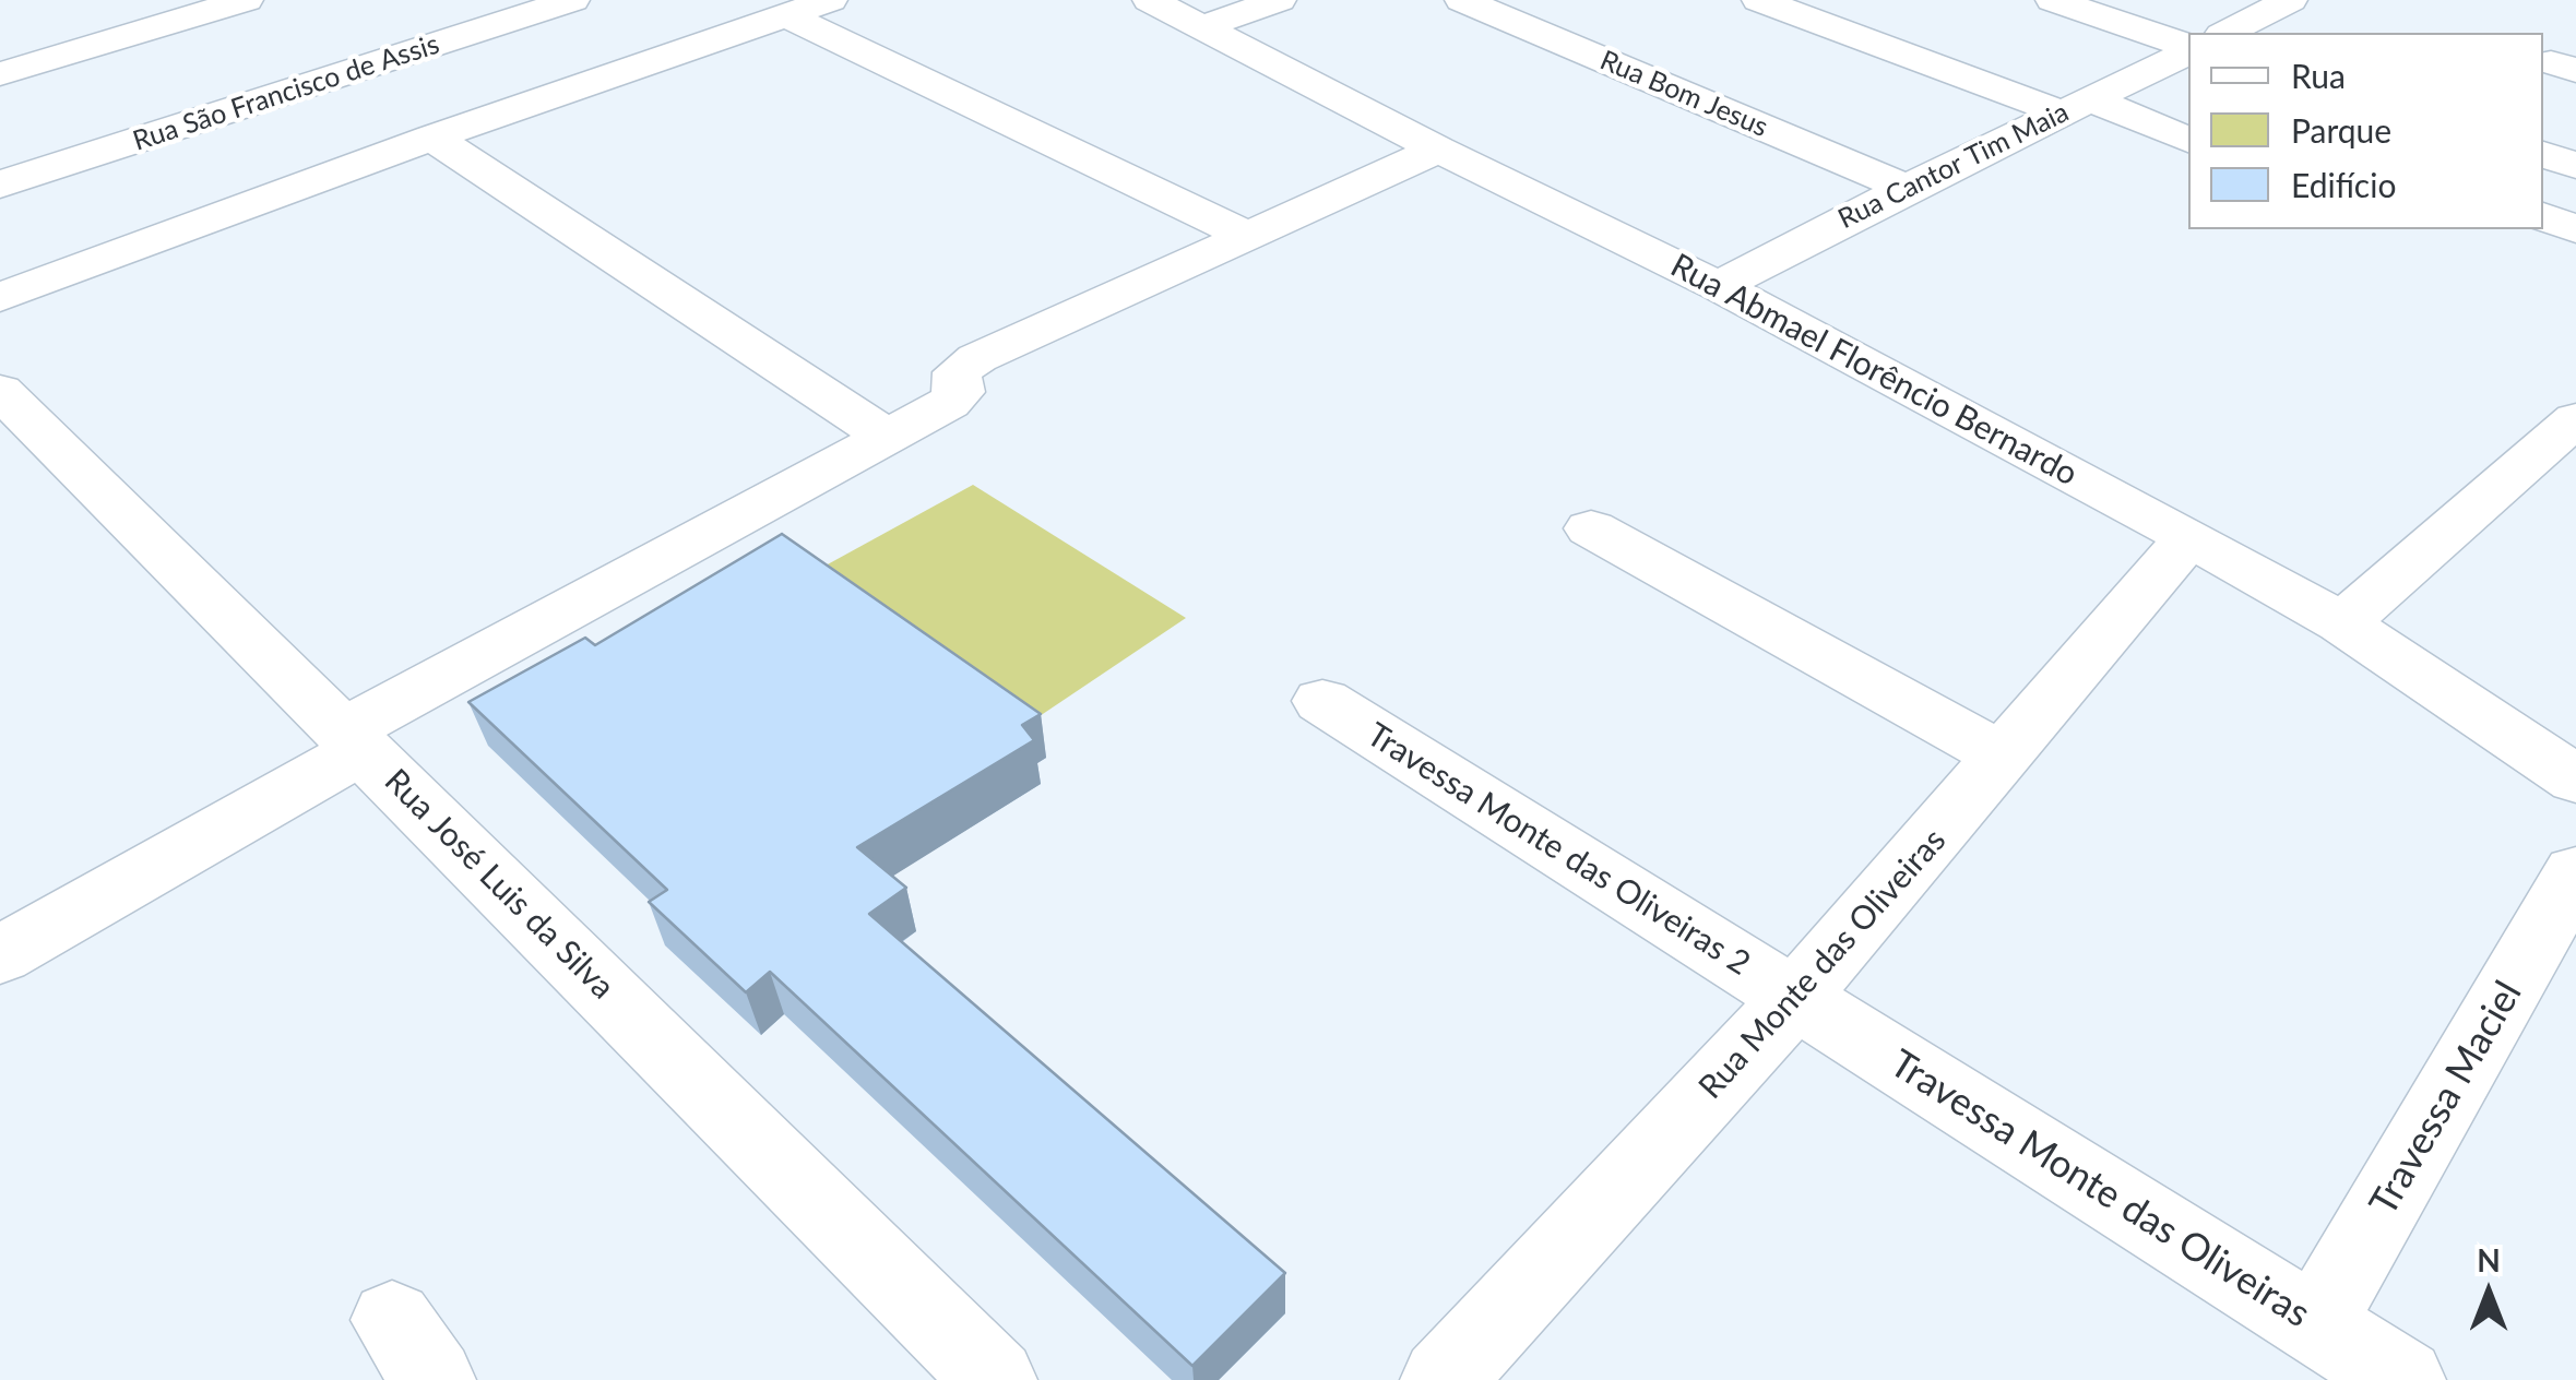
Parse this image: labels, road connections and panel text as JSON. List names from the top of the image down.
{
  "streets": {
    "street": [
      "Rua São Francisco de Assis",
      "Rua Bom Jesus",
      "Rua Cantor Tim Maia",
      "Rua Abmael Florêncio Bernardo",
      "Travessa Monte das Oliveiras 2",
      "Rua José Luis da Silva",
      "Rua Monte das Oliveiras",
      "Travessa Maciel",
      "Travessa Monte das Oliveiras"
    ]
  },
  "crossings": [
    ["Rua Bom Jesus", "Rua Cantor Tim Maia"],
    ["Rua Cantor Tim Maia", "Rua Abmael Florêncio Bernardo"],
    ["Rua Abmael Florêncio Bernardo", "Rua Monte das Oliveiras"],
    ["Travessa Monte das Oliveiras 2", "Rua Monte das Oliveiras"],
    ["Travessa Monte das Oliveiras 2", "Travessa Monte das Oliveiras"],
    ["Rua Monte das Oliveiras", "Travessa Monte das Oliveiras"],
    ["Travessa Maciel", "Travessa Monte das Oliveiras"]
  ],
  "legend": ["Rua", "Parque", "Edifício"],
  "north": "top"
}
